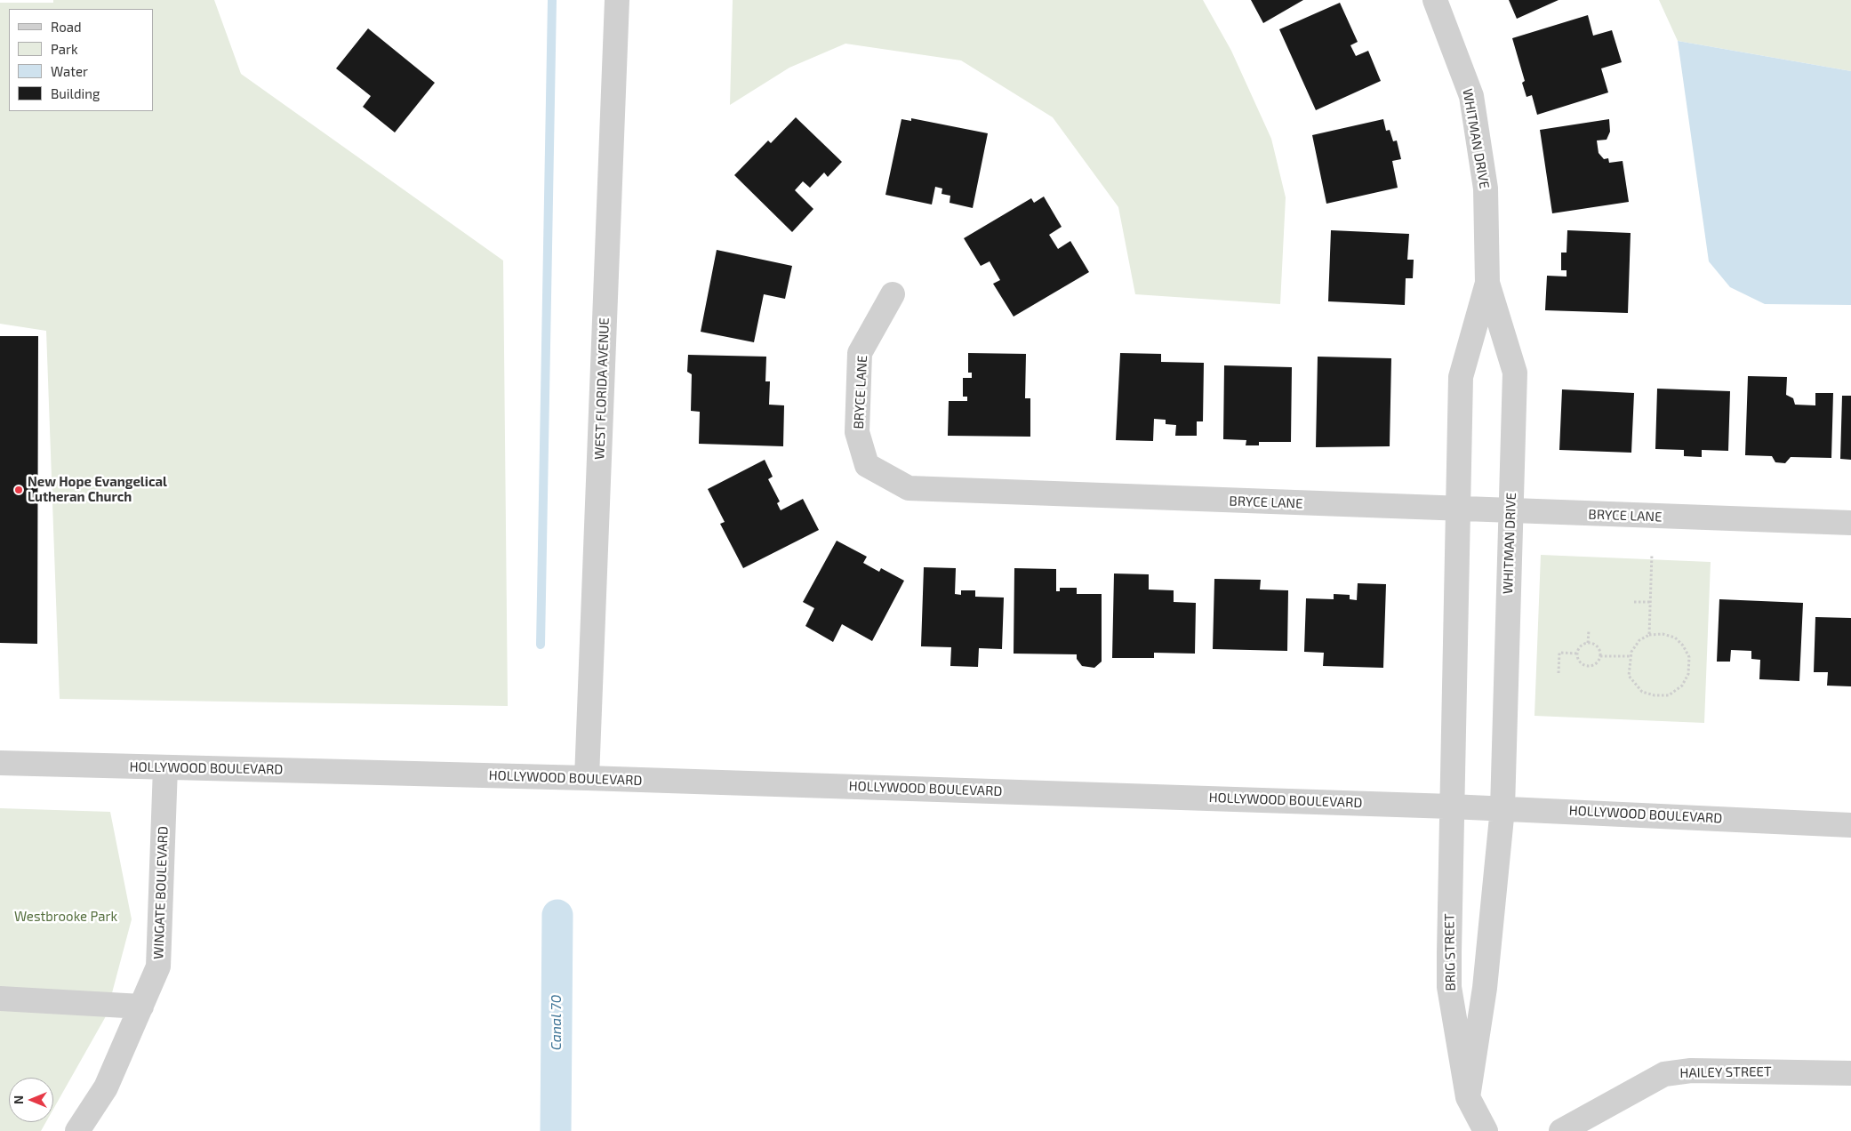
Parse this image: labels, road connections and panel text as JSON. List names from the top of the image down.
{
  "streets": {
    "street": [
      "WHITMAN DRIVE",
      "WEST FLORIDA AVENUE",
      "BRYCE LANE",
      "HOLLYWOOD BOULEVARD",
      "WINGATE BOULEVARD",
      "BRIG STREET",
      "HAILEY STREET"
    ]
  },
  "crossings": [
    ["WHITMAN DRIVE", "BRYCE LANE"],
    ["WHITMAN DRIVE", "HOLLYWOOD BOULEVARD"],
    ["WHITMAN DRIVE", "BRIG STREET"],
    ["WEST FLORIDA AVENUE", "HOLLYWOOD BOULEVARD"],
    ["HOLLYWOOD BOULEVARD", "WINGATE BOULEVARD"],
    ["HOLLYWOOD BOULEVARD", "BRIG STREET"]
  ],
  "water": ["Canal 70"],
  "parks": ["Westbrooke Park"],
  "places": ["New Hope Evangelical Lutheran Church"],
  "legend": [
    "Road",
    "Park",
    "Water",
    "Building"
  ],
  "north": "left"
}
